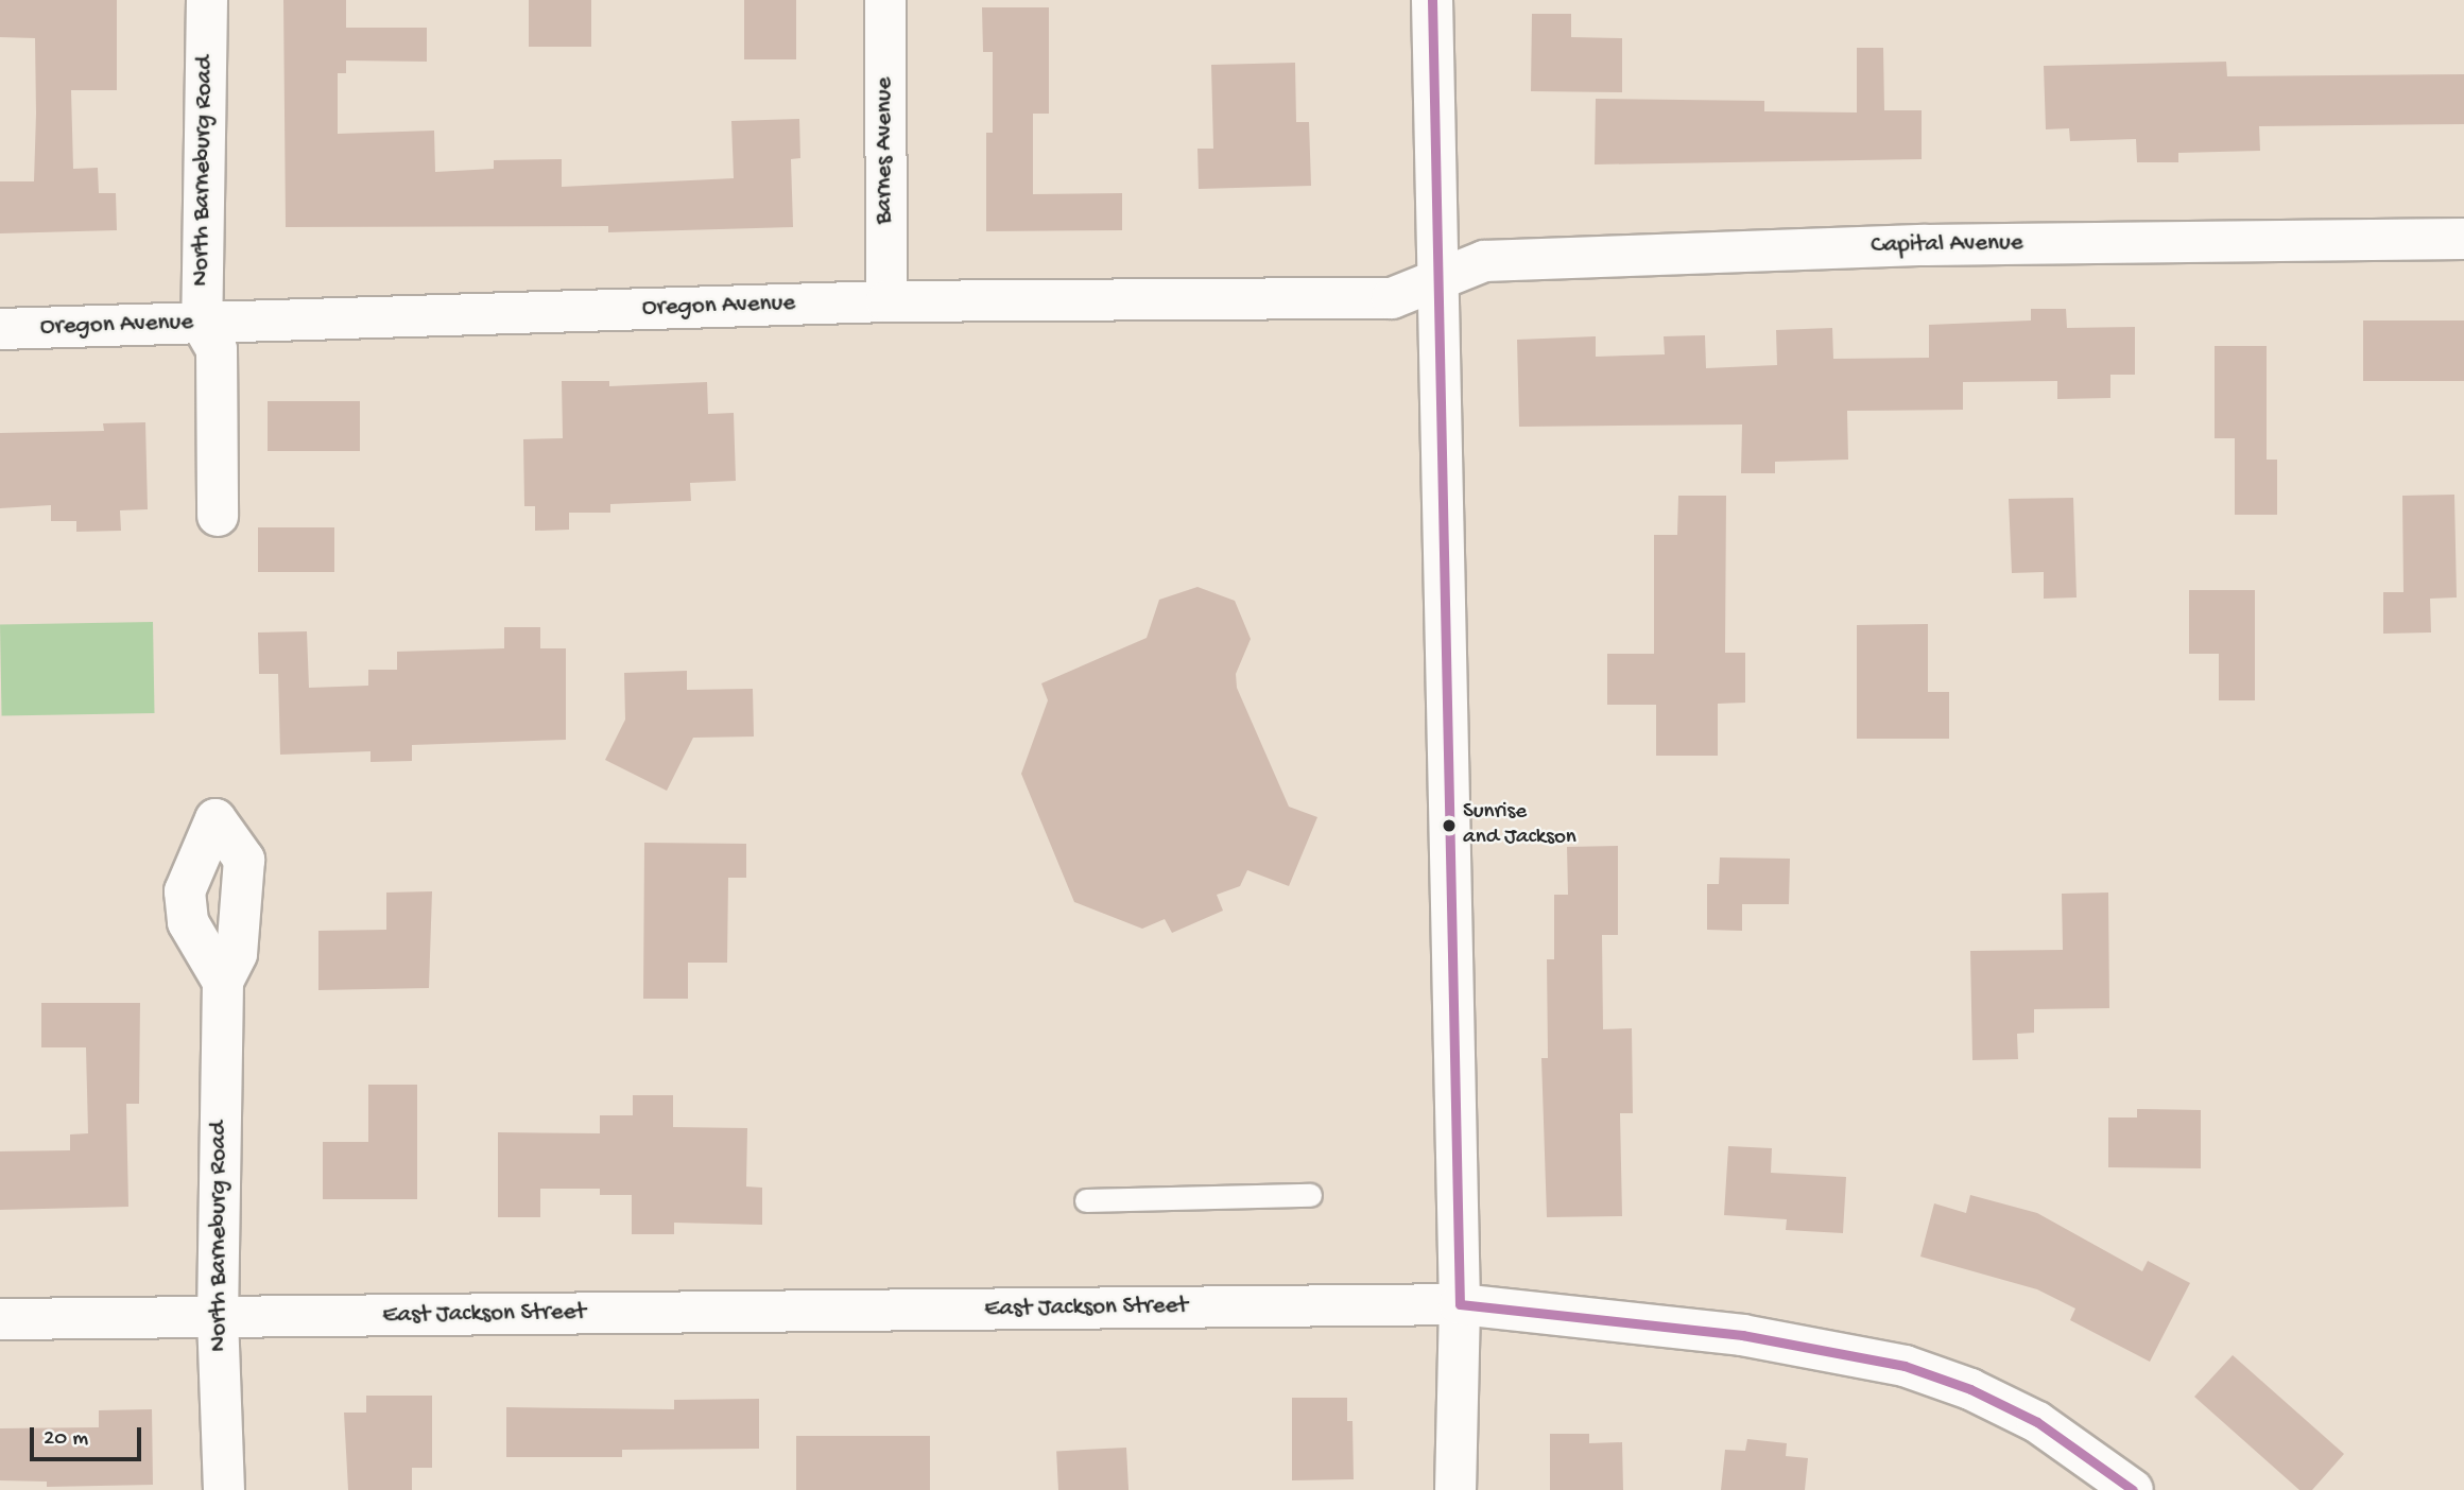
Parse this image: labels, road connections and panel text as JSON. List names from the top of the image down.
{
  "streets": {
    "street": [
      "Barnes Avenue",
      "North Barneburg Road",
      "Capital Avenue",
      "Oregon Avenue",
      "East Jackson Street"
    ]
  },
  "crossings": [
    ["Barnes Avenue", "Oregon Avenue"],
    ["North Barneburg Road", "Oregon Avenue"],
    ["North Barneburg Road", "East Jackson Street"],
    ["Capital Avenue", "Oregon Avenue"]
  ],
  "places": ["Sunrise and Jackson"],
  "scale_bar": "20 m"
}
